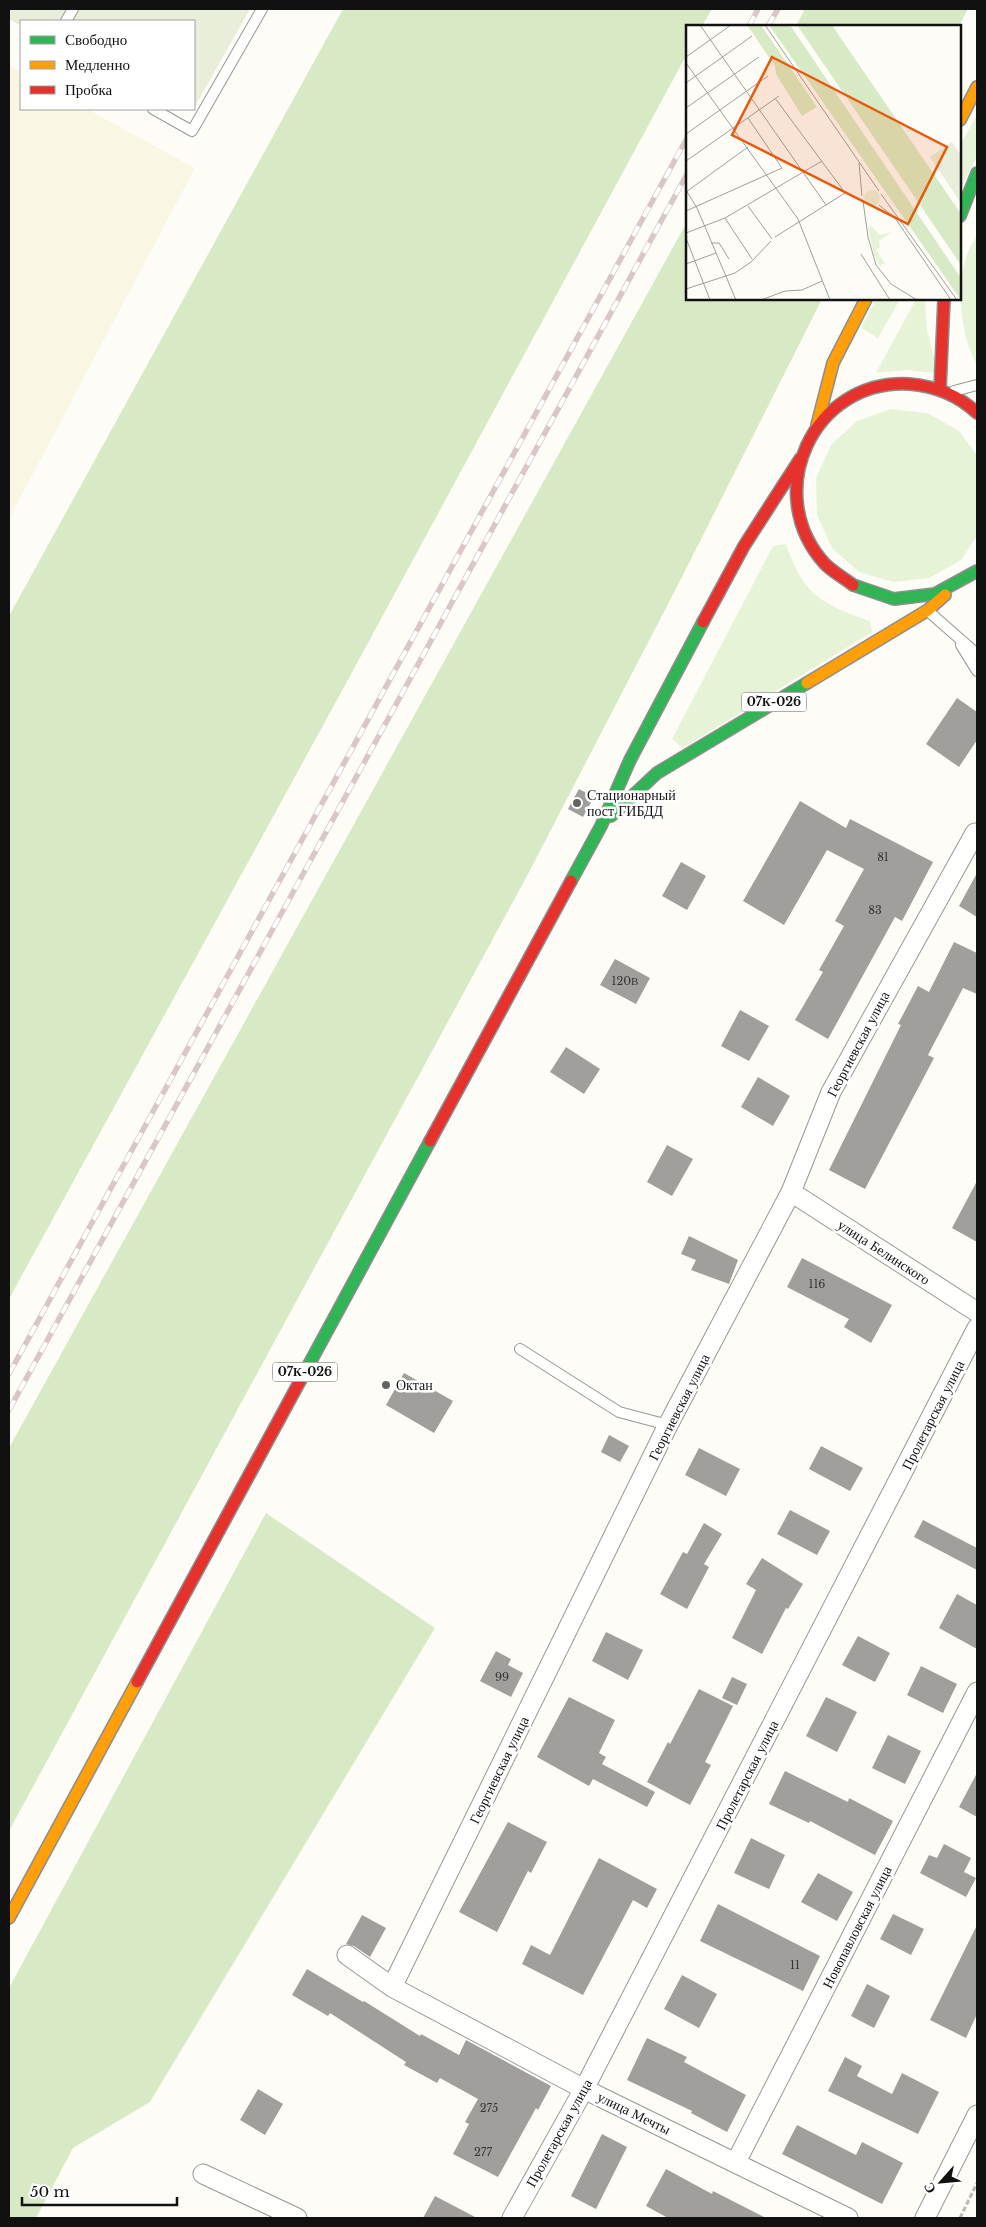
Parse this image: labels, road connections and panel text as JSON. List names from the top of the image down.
{
  "streets": {
    "main road": ["07К-026"],
    "street": [
      "Георгиевская улица",
      "улица Белинского",
      "Пролетарская улица",
      "Новопавловская улица",
      "улица Мечты"
    ]
  },
  "crossings": [
    ["Георгиевская улица", "улица Белинского"],
    ["Георгиевская улица", "улица Мечты"],
    ["Пролетарская улица", "улица Мечты"],
    ["Новопавловская улица", "улица Мечты"]
  ],
  "places": ["Стационарный пост ГИБДД", "Октан"],
  "house_numbers": [
    "81",
    "83",
    "120В",
    "116",
    "99",
    "11",
    "275",
    "277"
  ],
  "legend": ["Свободно", "Медленно", "Пробка"],
  "scale_bar": "50 m",
  "north": "bottom left"
}
